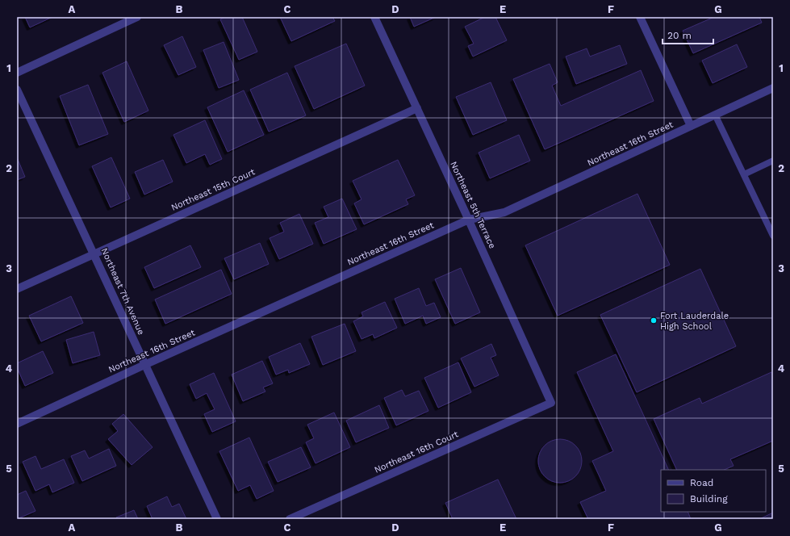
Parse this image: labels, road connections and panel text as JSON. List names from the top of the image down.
{
  "streets": {
    "street": [
      "Northeast 16th Street",
      "Northeast 15th Court",
      "Northeast 5th Terrace",
      "Northeast 7th Avenue",
      "Northeast 16th Court"
    ]
  },
  "crossings": [
    ["Northeast 16th Street", "Northeast 5th Terrace"],
    ["Northeast 16th Street", "Northeast 7th Avenue"],
    ["Northeast 15th Court", "Northeast 5th Terrace"],
    ["Northeast 15th Court", "Northeast 7th Avenue"],
    ["Northeast 5th Terrace", "Northeast 16th Court"]
  ],
  "places": ["Fort Lauderdale High School"],
  "legend": ["Road", "Building"],
  "scale_bar": "20 m",
  "grid": {
    "columns": [
      "A",
      "B",
      "C",
      "D",
      "E",
      "F",
      "G"
    ],
    "rows": [
      "1",
      "2",
      "3",
      "4",
      "5"
    ]
  }
}
